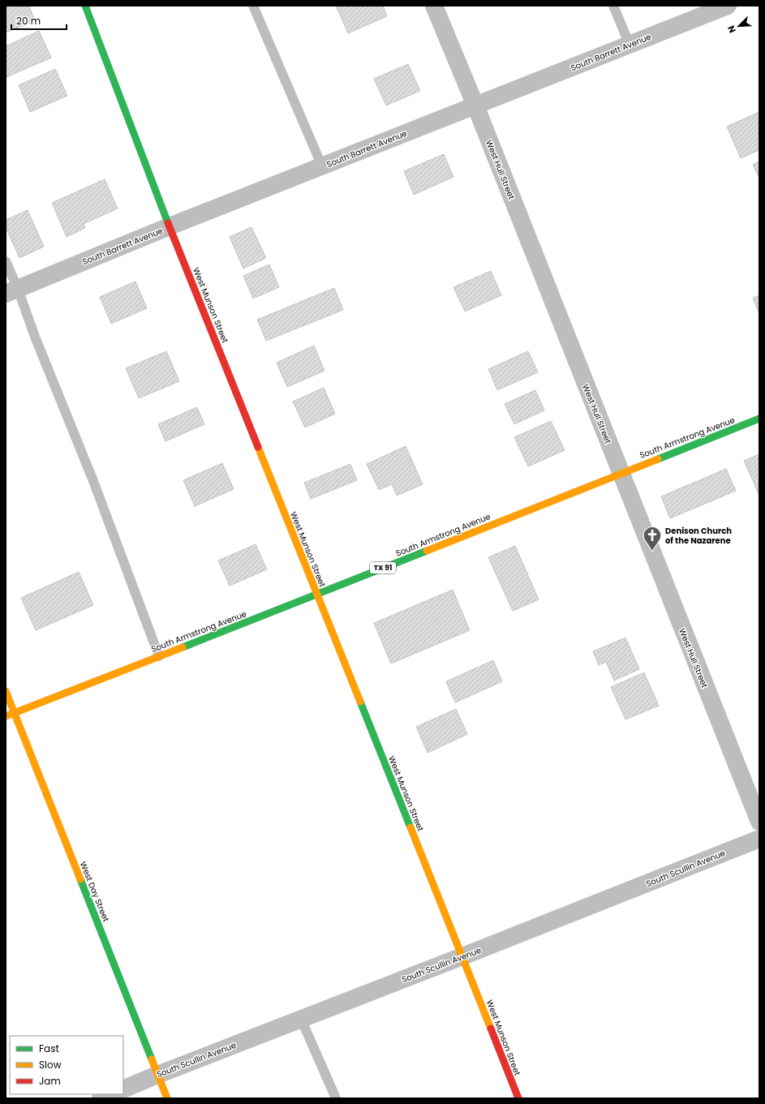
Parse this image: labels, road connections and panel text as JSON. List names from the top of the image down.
{
  "streets": {
    "street": [
      "South Barrett Avenue",
      "West Hull Street",
      "West Munson Street",
      "South Armstrong Avenue",
      "TX 91",
      "South Scullin Avenue",
      "West Day Street"
    ]
  },
  "crossings": [
    ["South Barrett Avenue", "West Hull Street"],
    ["South Barrett Avenue", "West Munson Street"],
    ["West Hull Street", "South Armstrong Avenue"],
    ["West Munson Street", "South Armstrong Avenue"],
    ["West Munson Street", "South Scullin Avenue"],
    ["South Armstrong Avenue", "West Day Street"],
    ["South Scullin Avenue", "West Day Street"]
  ],
  "places": {
    "church": ["Denison Church of the Nazarene"]
  },
  "legend": ["Fast", "Slow", "Jam"],
  "scale_bar": "20 m",
  "north": "bottom left"
}
